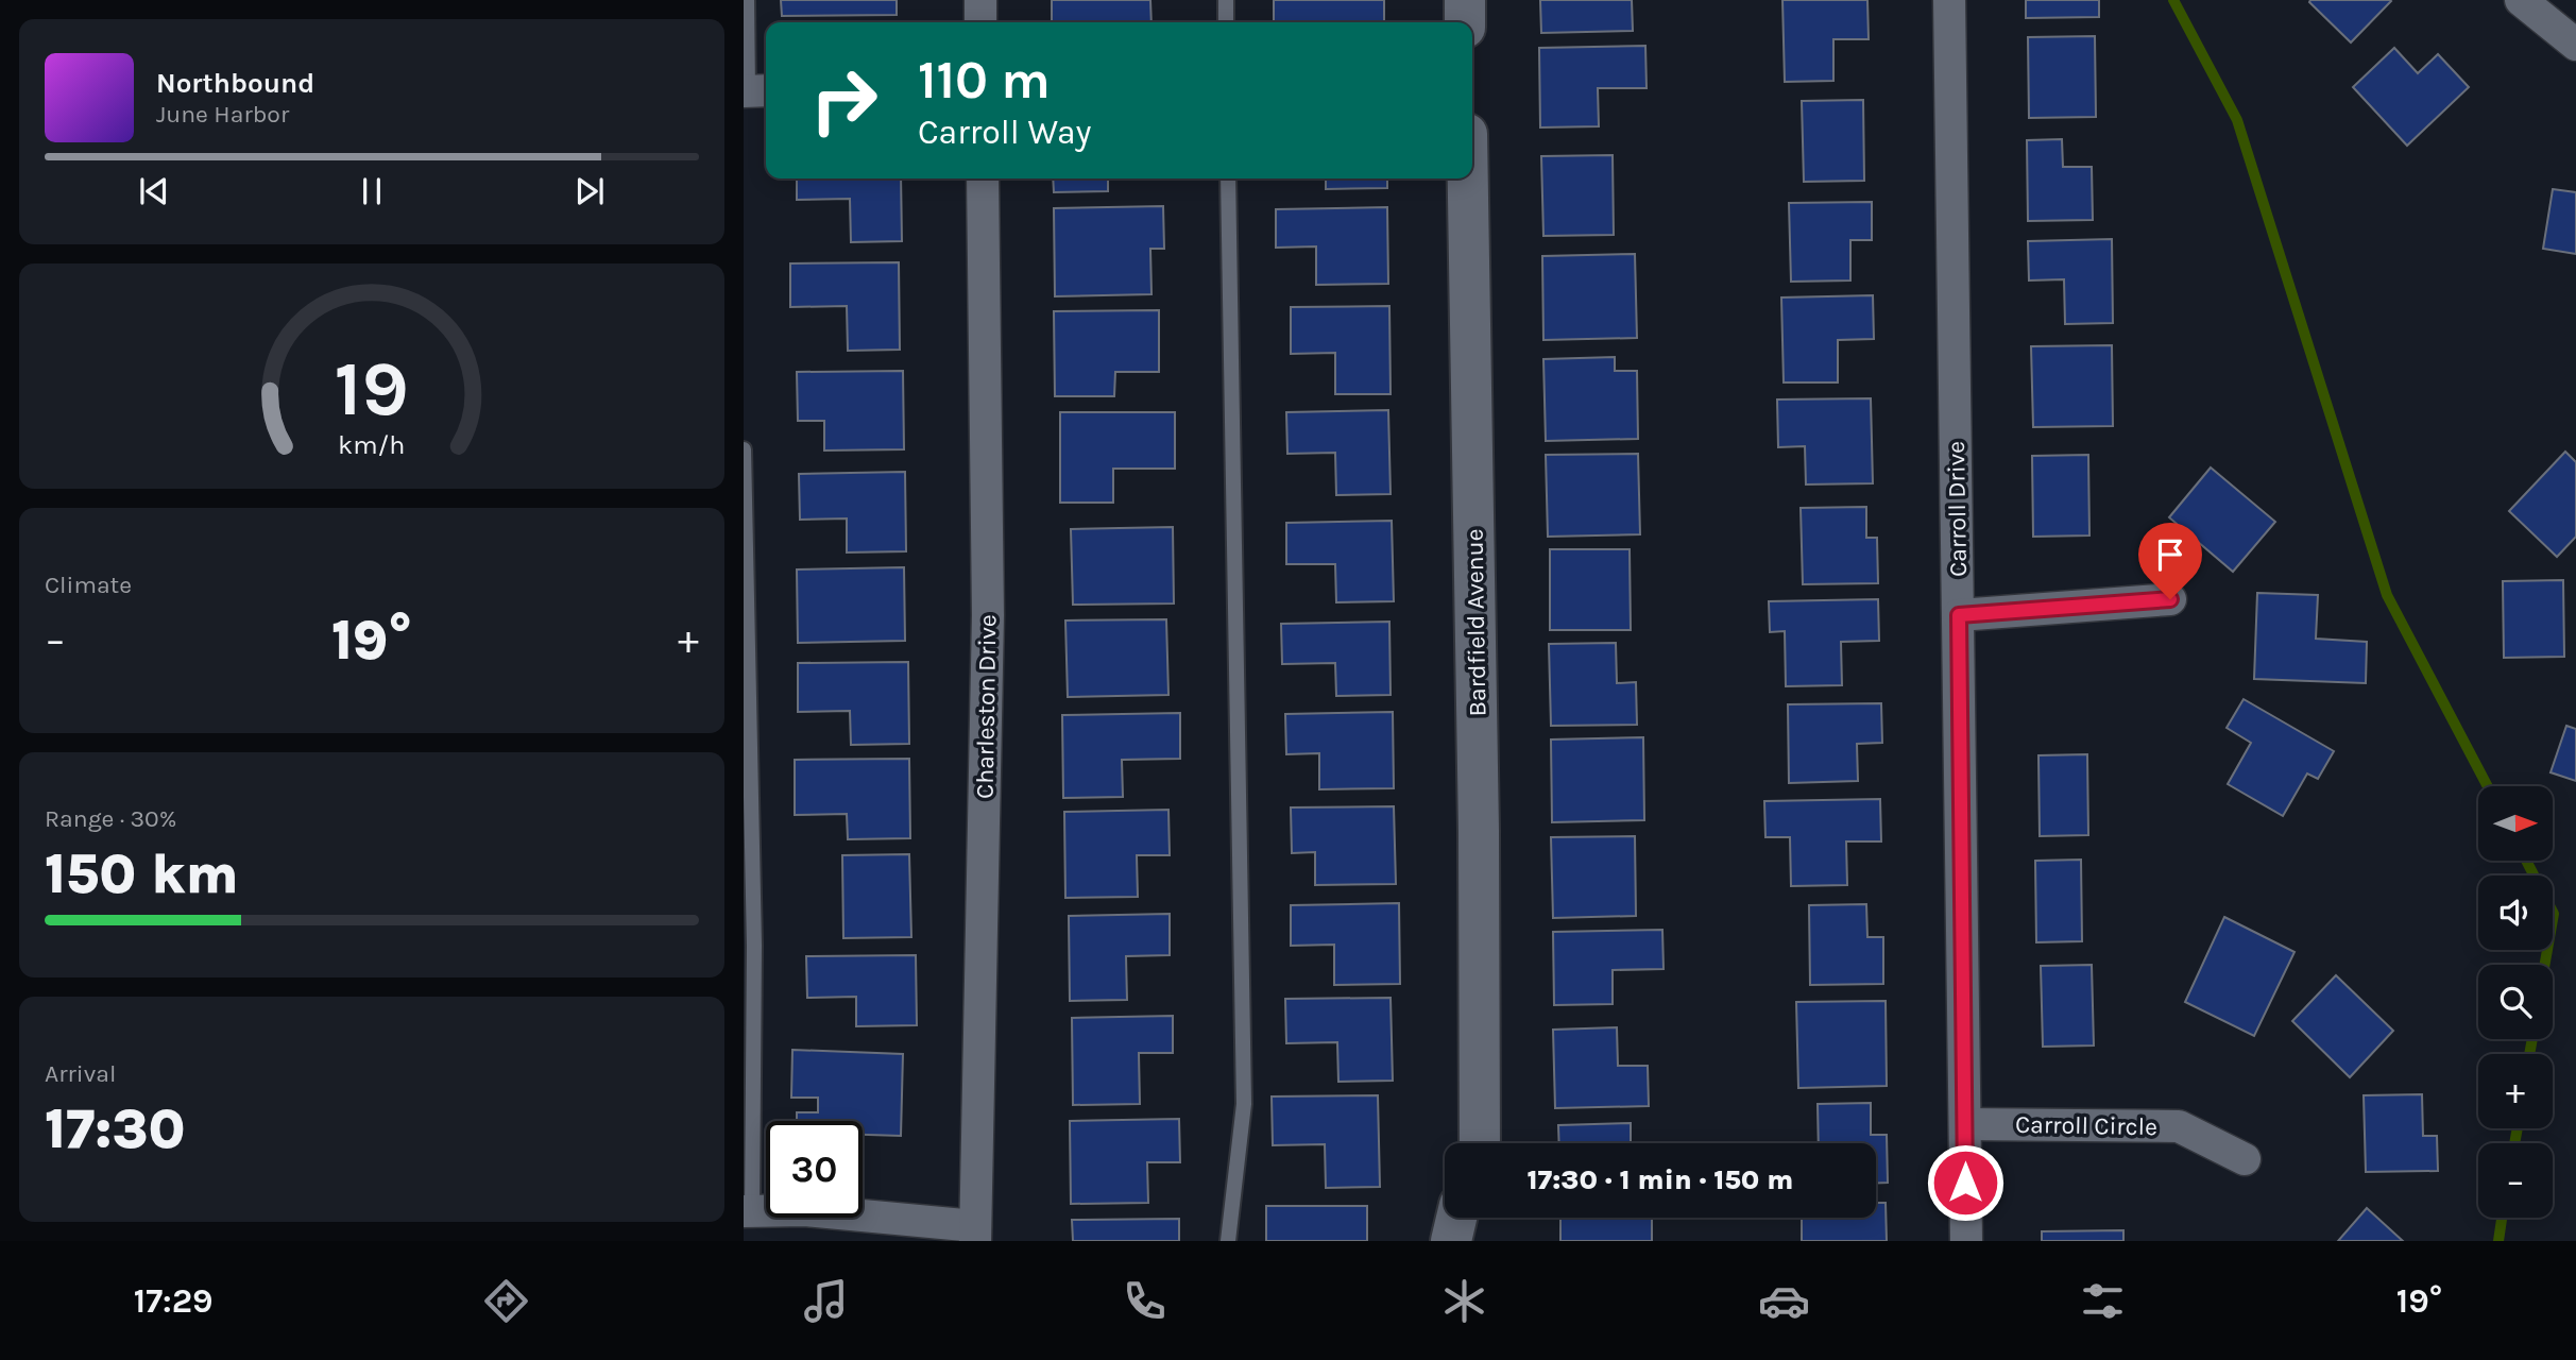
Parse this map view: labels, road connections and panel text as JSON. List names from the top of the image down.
{
  "streets": {
    "street": [
      "Carroll Drive",
      "Bardfield Avenue",
      "Charleston Drive",
      "Carroll Circle"
    ]
  },
  "crossings": [
    ["Carroll Drive", "Carroll Circle"]
  ],
  "north": "right",
  "page": {
    "turn": ["110 m", "Carroll Way"],
    "song": ["Northbound", "June Harbor"],
    "tile": [
      "Climate",
      ["Range · 30%", "150 km"],
      ["Arrival", "17:30"]
    ],
    "heat": ["−", "19°", "+"],
    "map_buttons": ["+", "−"],
    "limit": "30",
    "trip": "17:30 · 1 min · 150 m",
    "tabs": ["17:29", "19°"],
    "gauge": ["19", "km/h"]
  }
}
